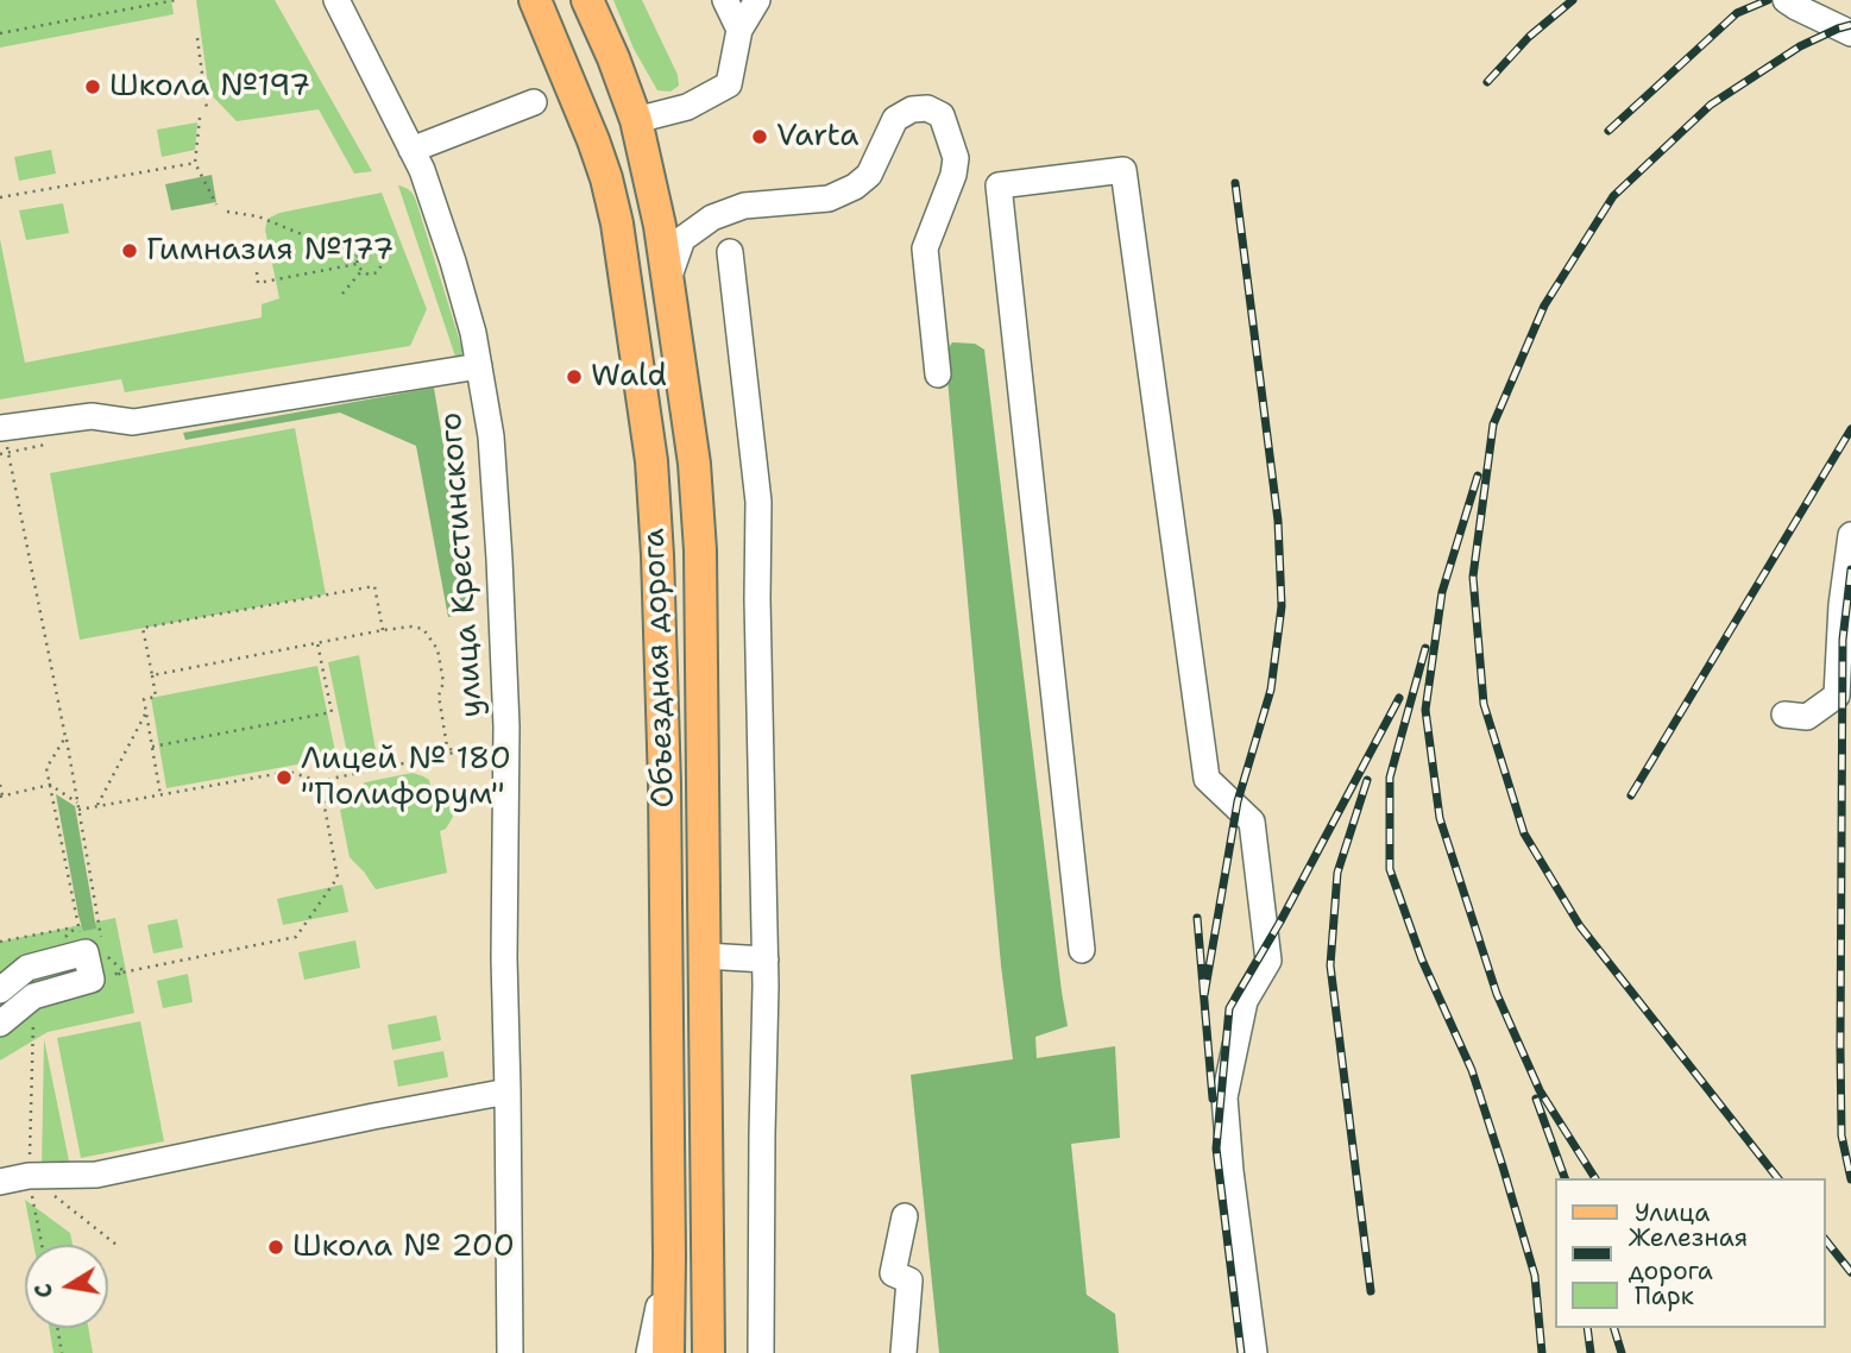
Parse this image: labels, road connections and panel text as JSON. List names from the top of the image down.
{
  "streets": {
    "main road": ["Объездная дорога"],
    "street": ["улица Крестинского"]
  },
  "places": [
    "Школа №197",
    "Varta",
    "Гимназия №177",
    "Wald",
    "Лицей № 180 \"Полифорум\"",
    "Школа № 200"
  ],
  "legend": ["Улица", "Железная дорога", "Парк"],
  "north": "left"
}
